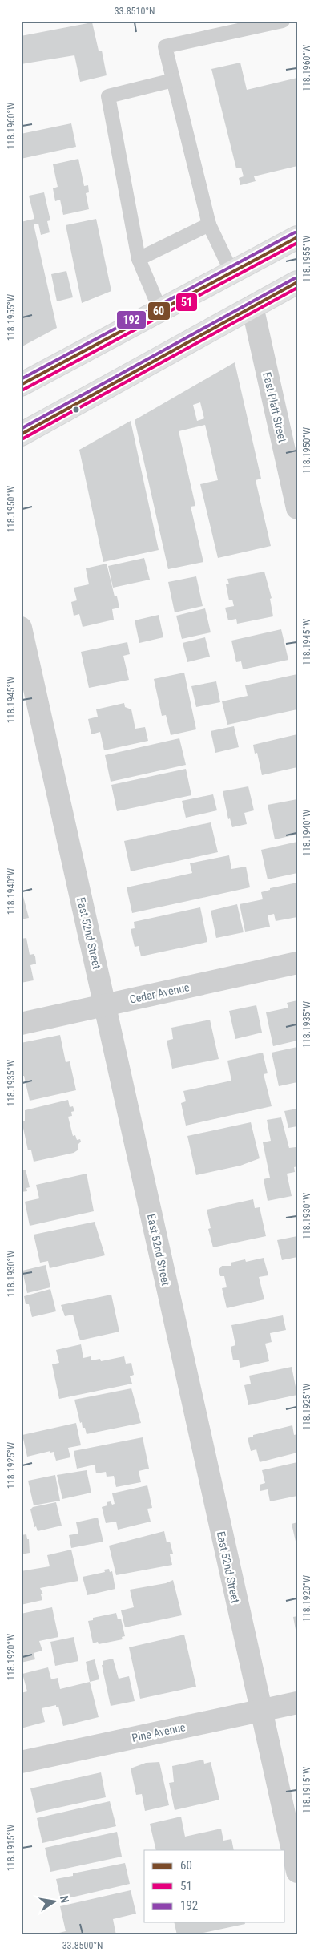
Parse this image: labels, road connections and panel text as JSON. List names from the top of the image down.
{
  "streets": {
    "street": [
      "East Platt Street",
      "East 52nd Street",
      "Cedar Avenue",
      "Pine Avenue"
    ]
  },
  "crossings": [
    ["East 52nd Street", "Cedar Avenue"],
    ["East 52nd Street", "Pine Avenue"]
  ],
  "lines": ["transit line 192", "transit line 60", "transit line 51"],
  "legend": ["60", "51", "192"],
  "north": "right",
  "coordinates": [
    "33.8510°N",
    "118.1960°W",
    "118.1955°W",
    "118.1950°W",
    "118.1945°W",
    "118.1940°W",
    "118.1935°W",
    "118.1930°W",
    "118.1925°W",
    "118.1920°W",
    "118.1915°W",
    "33.8500°N"
  ]
}
